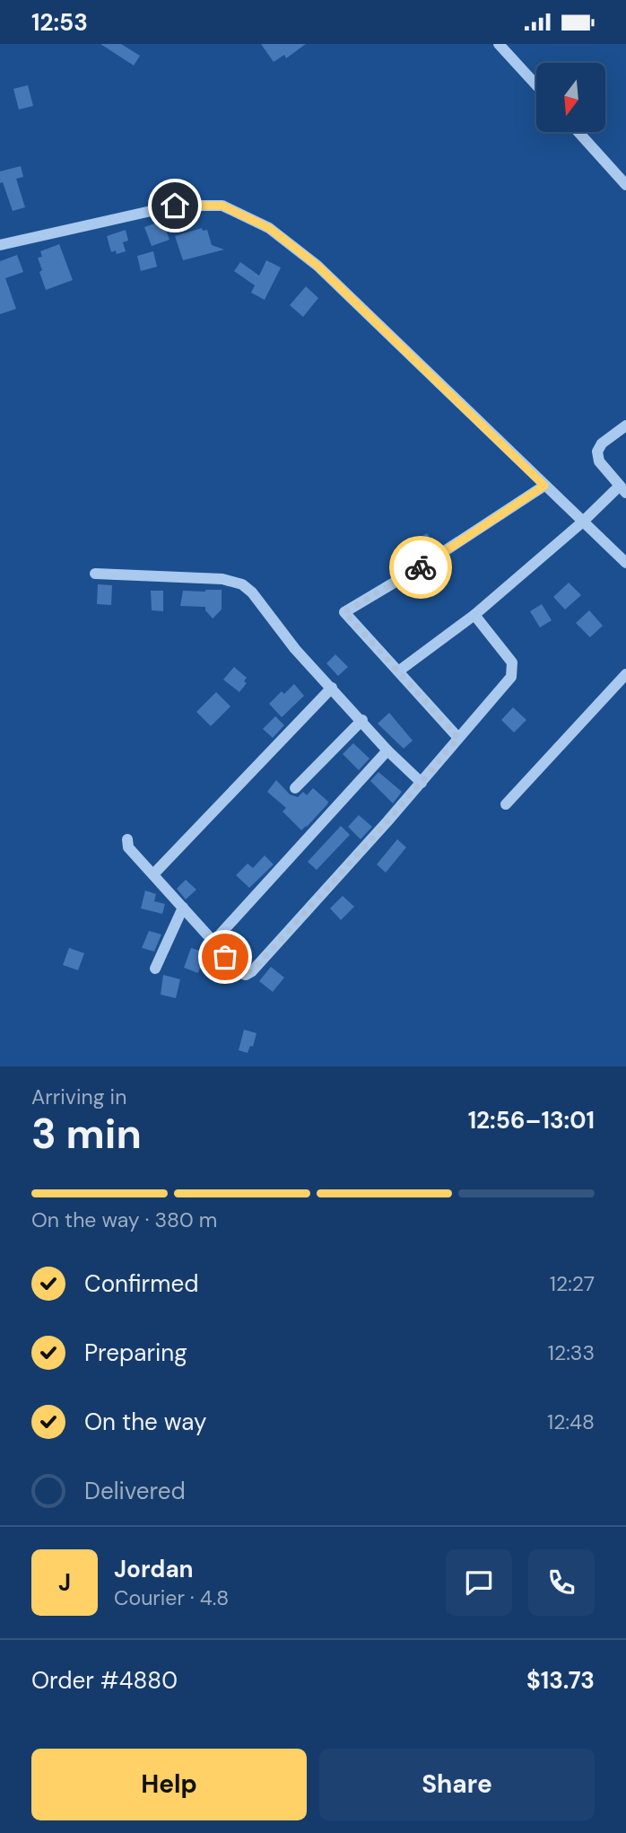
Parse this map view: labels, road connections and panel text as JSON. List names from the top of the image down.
{
  "north": "bottom",
  "page": {
    "status": "12:53",
    "heading": ["3 min", "Arriving in", "12:56–13:01"],
    "panel": [
      "Jordan",
      "Courier · 4.8",
      "Order #4880",
      "$13.73"
    ],
    "bar": "On the way · 380 m",
    "list": [
      ["Confirmed", "12:27"],
      ["Preparing", "12:33"],
      ["On the way", "12:48"],
      "Delivered"
    ],
    "round": "J",
    "buttons": ["Help", "Share"]
  }
}
